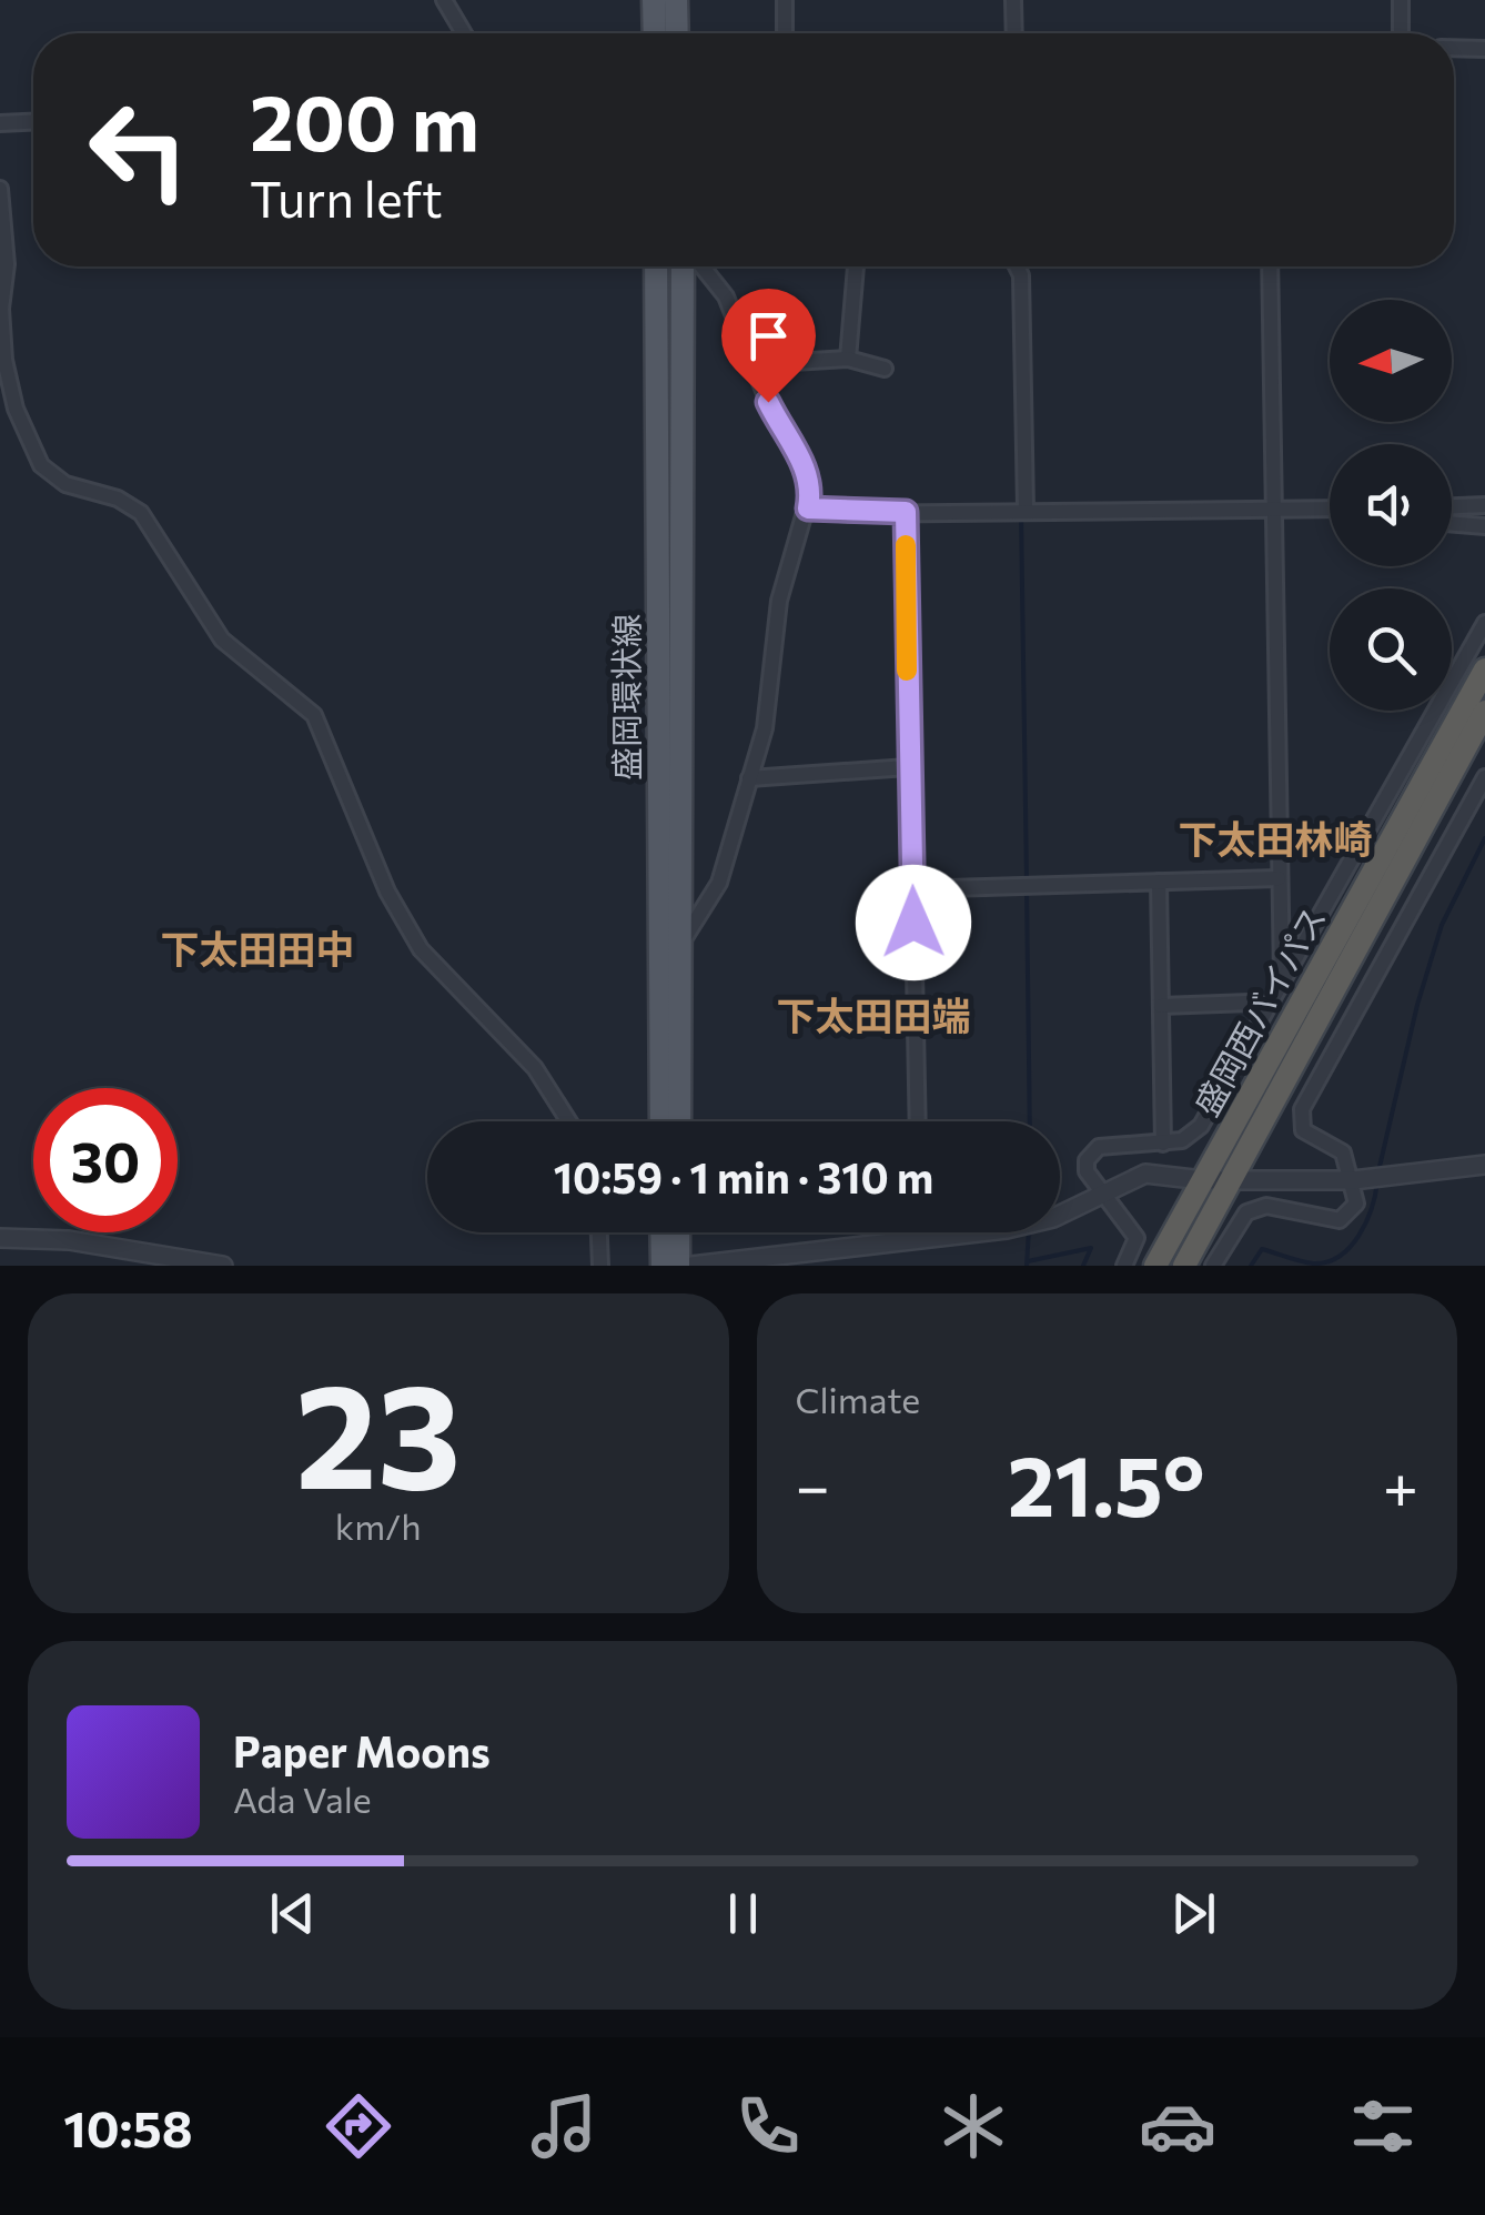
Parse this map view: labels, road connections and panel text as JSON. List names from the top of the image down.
{
  "streets": {
    "highway": ["盛岡西バイパス"],
    "main road": ["盛岡環状線"]
  },
  "districts": ["下太田林崎", "下太田田中", "下太田田端"],
  "north": "left",
  "page": {
    "turn": ["200 m", "Turn left"],
    "limit": "30",
    "trip": "10:59 · 1 min · 310 m",
    "tile": [
      ["23", "km/h"],
      "Climate"
    ],
    "heat": ["−", "21.5°", "+"],
    "song": ["Paper Moons", "Ada Vale"],
    "tabs": "10:58"
  }
}
